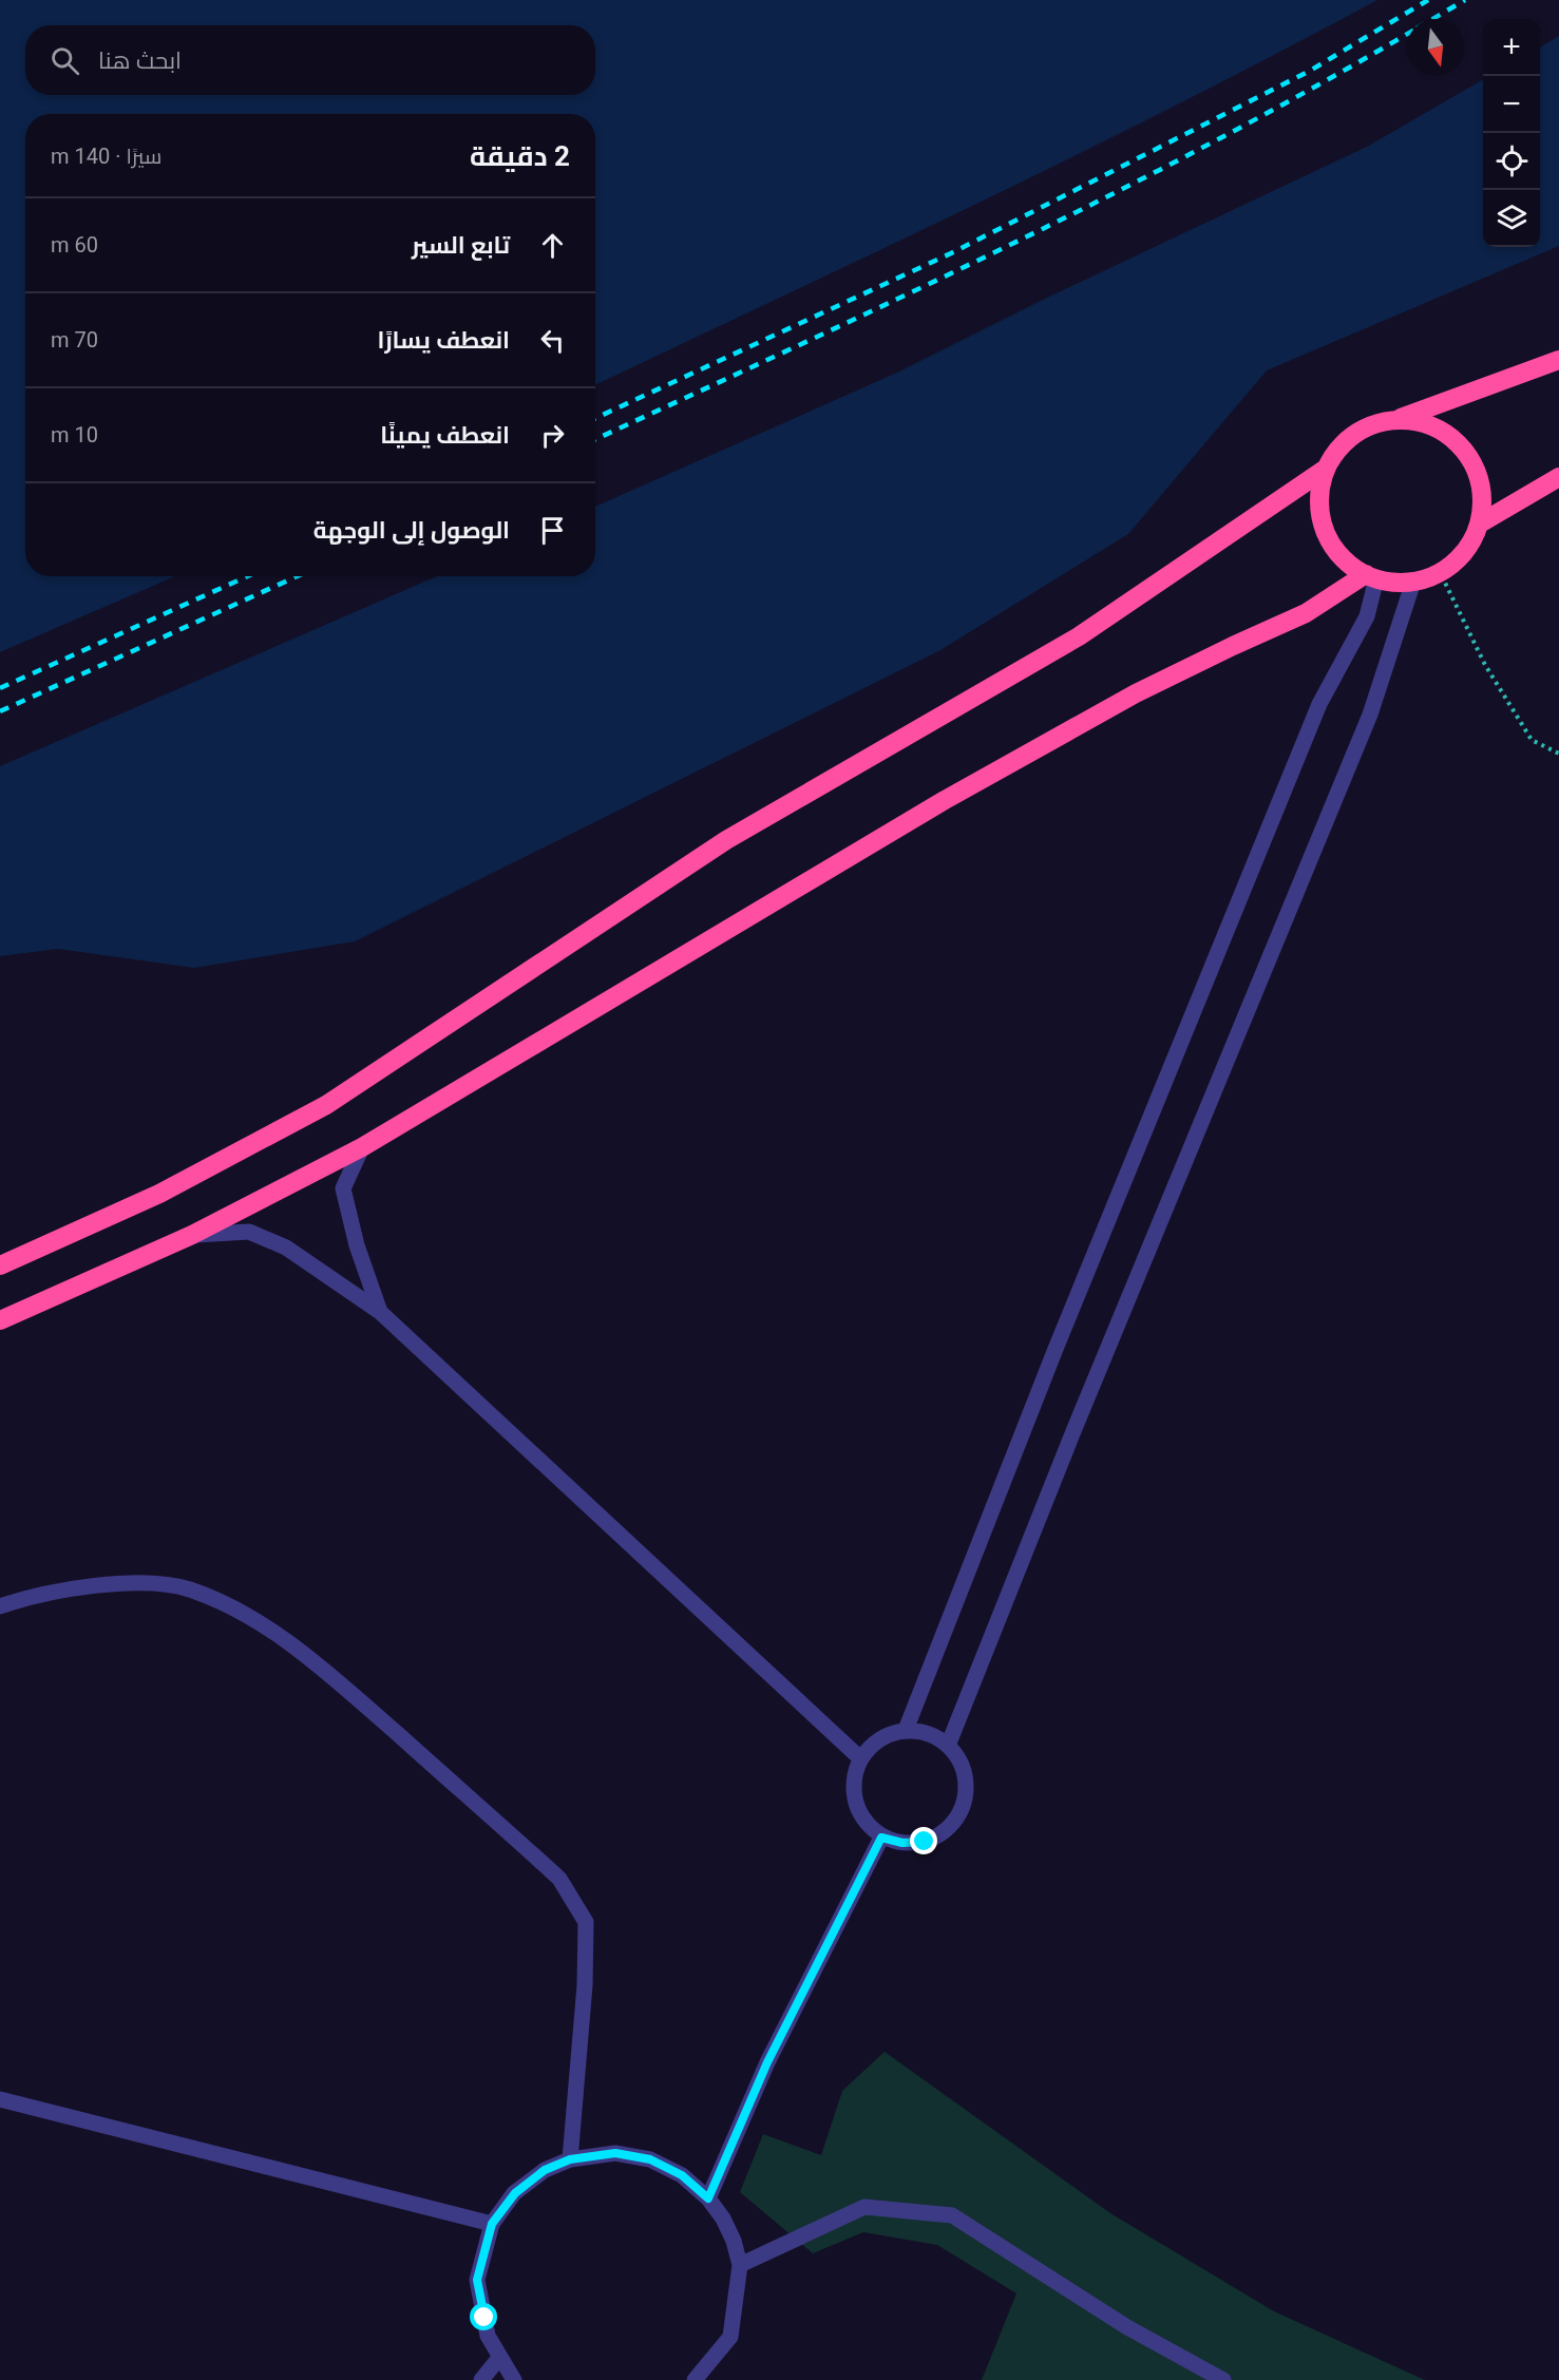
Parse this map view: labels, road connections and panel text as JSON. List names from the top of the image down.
{
  "north": "bottom",
  "page": {
    "map_buttons": ["+", "−"],
    "search": "ابحث هنا",
    "heading": ["2 دقيقة", "سيرًا · 140 m"],
    "list": [
      ["تابع السير", "60 m"],
      ["انعطف يسارًا", "70 m"],
      ["انعطف يمينًا", "10 m"],
      "الوصول إلى الوجهة"
    ]
  }
}
